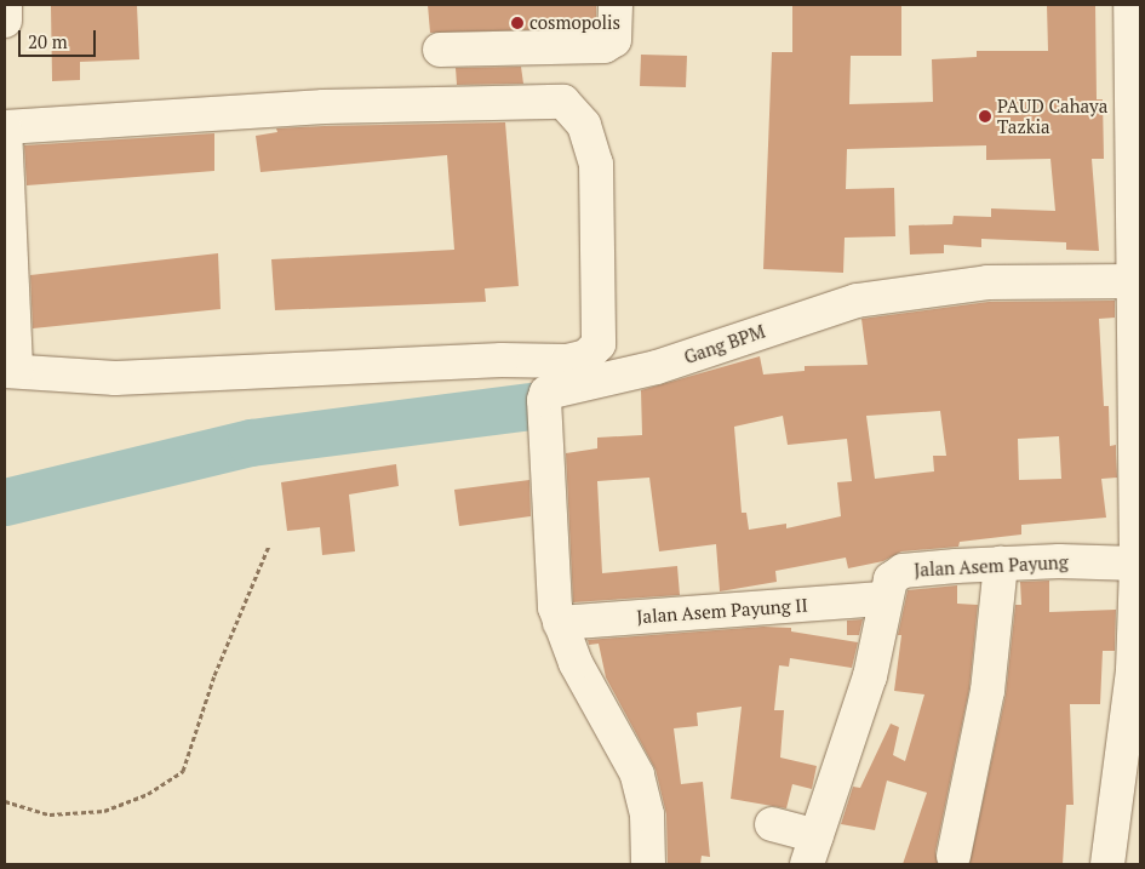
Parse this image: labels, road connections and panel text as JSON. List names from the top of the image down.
{
  "streets": {
    "street": ["Gang BPM", "Jalan Asem Payung", "Jalan Asem Payung II"]
  },
  "crossings": [
    ["Gang BPM", "Jalan Asem Payung II"],
    ["Jalan Asem Payung", "Jalan Asem Payung II"]
  ],
  "places": ["cosmopolis", "PAUD Cahaya Tazkia"],
  "scale_bar": "20 m"
}
